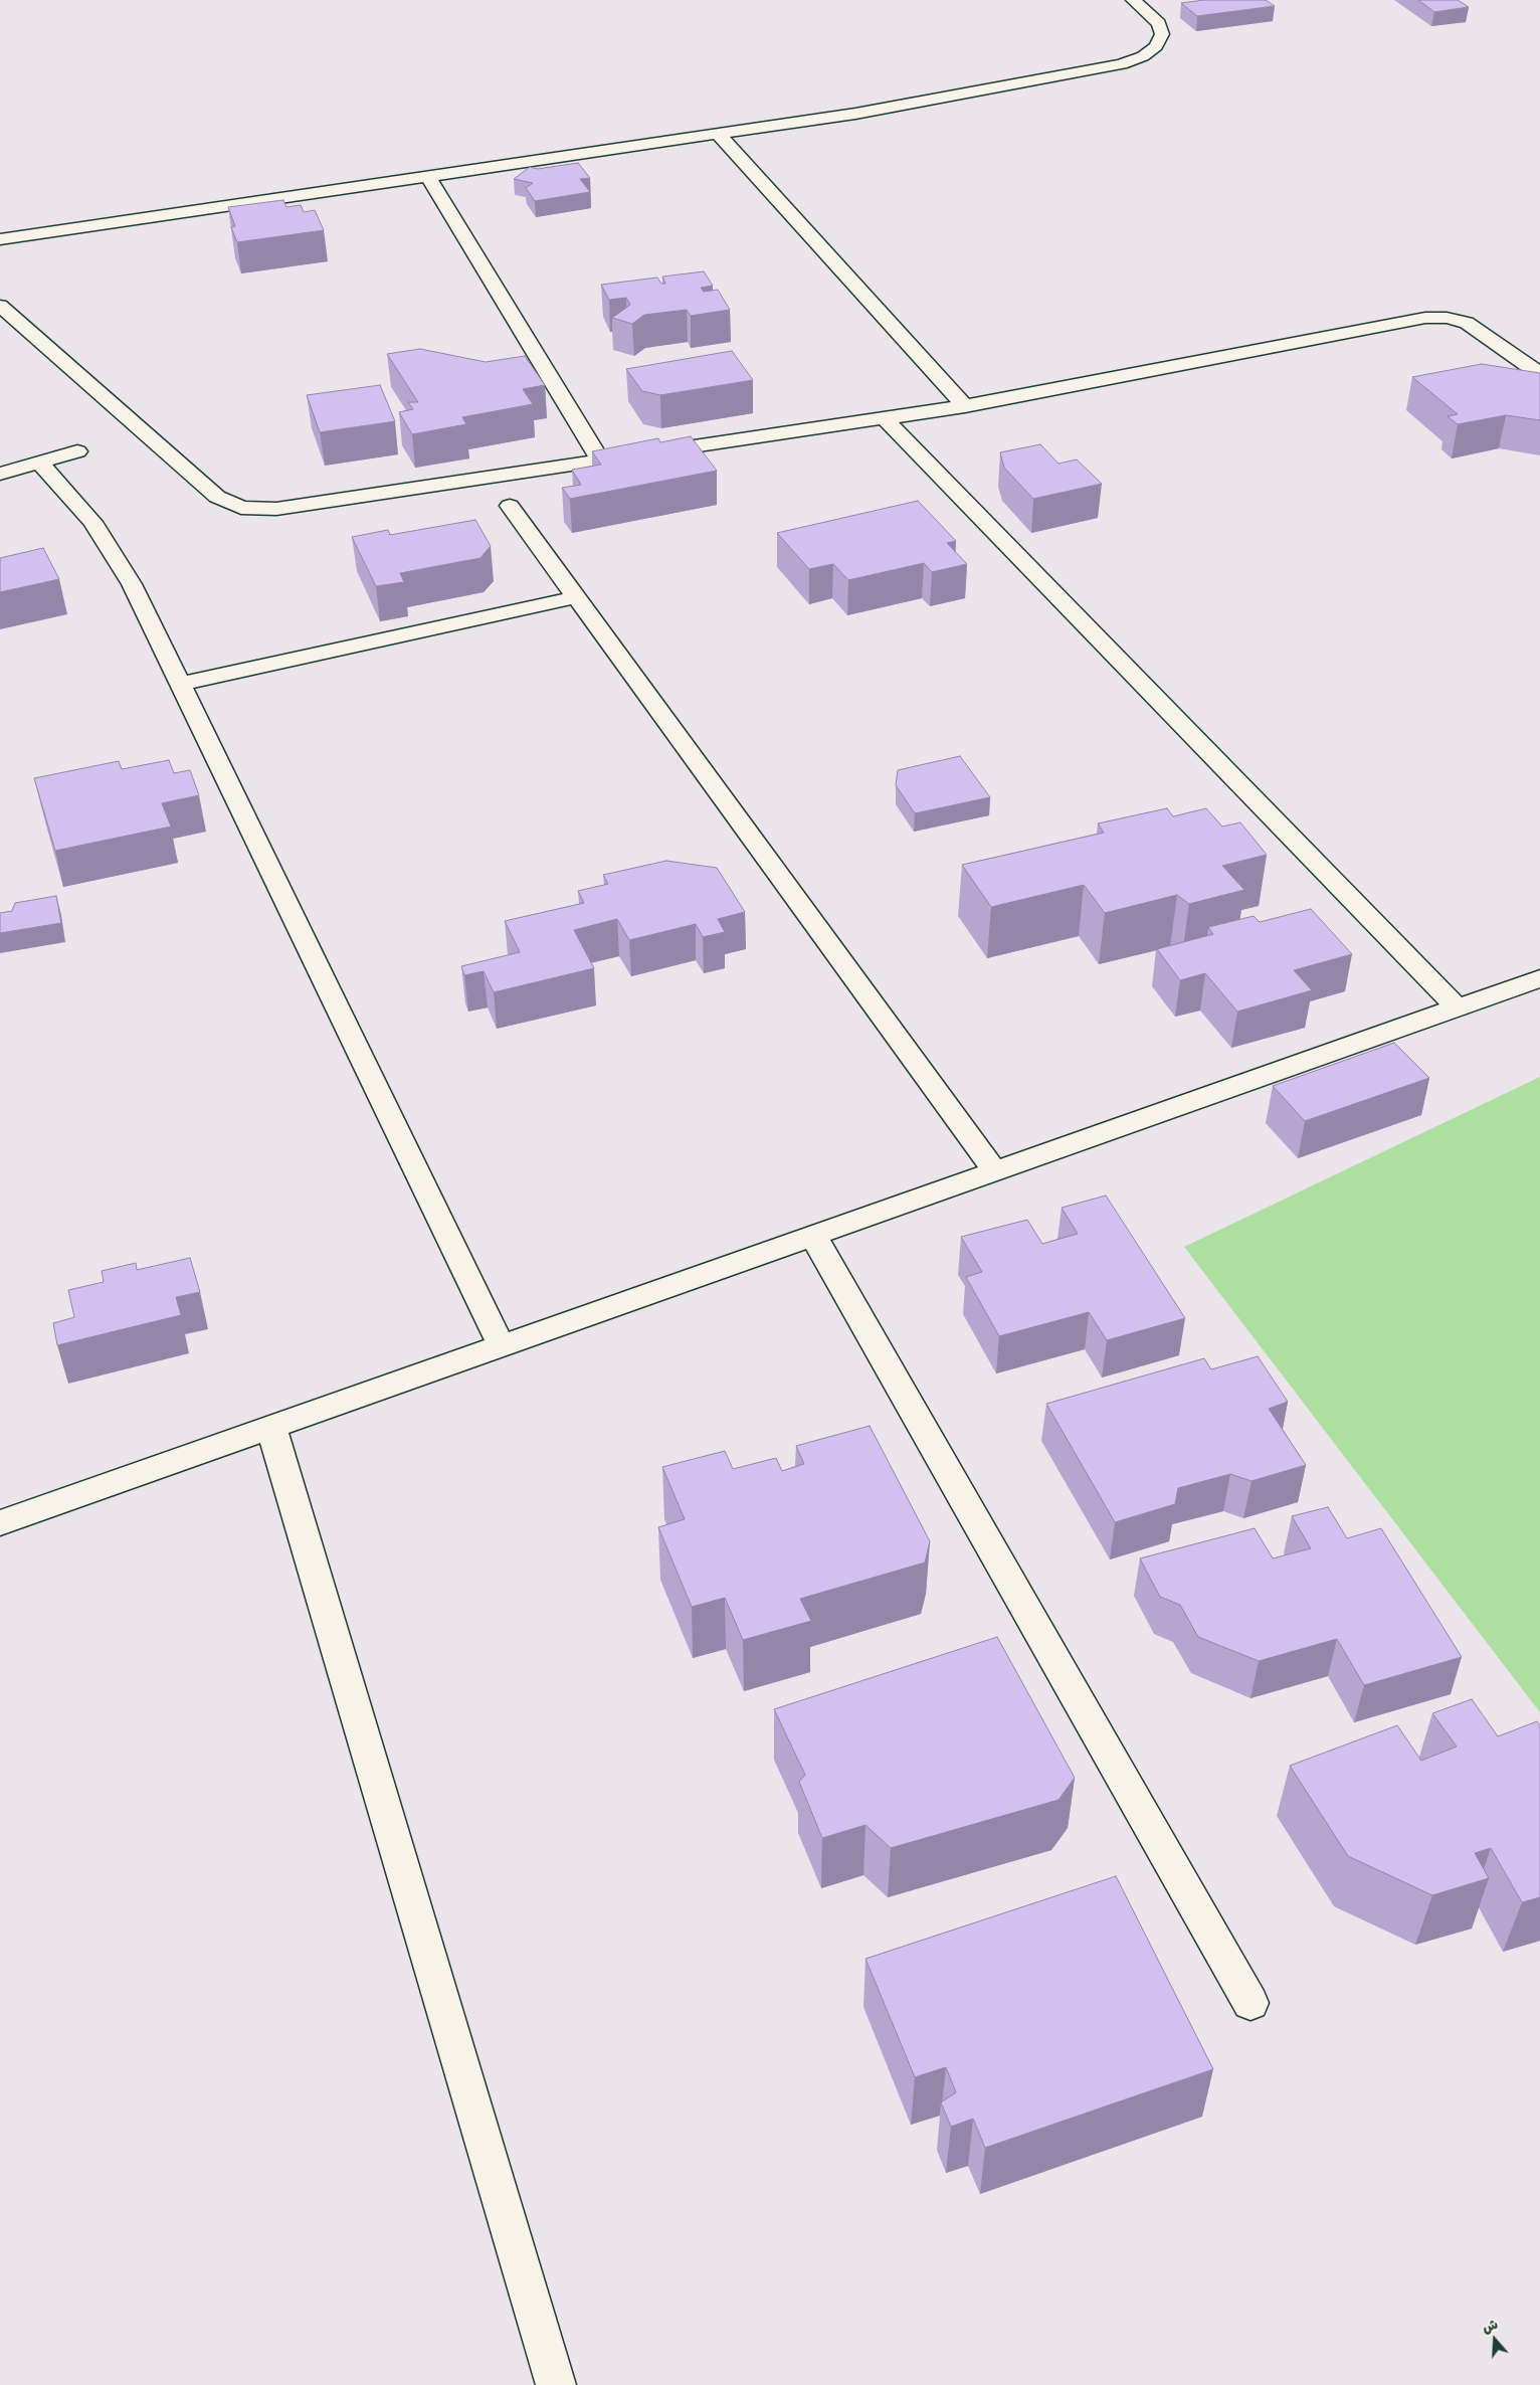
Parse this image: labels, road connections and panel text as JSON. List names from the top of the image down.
{
  "north": "top"
}
